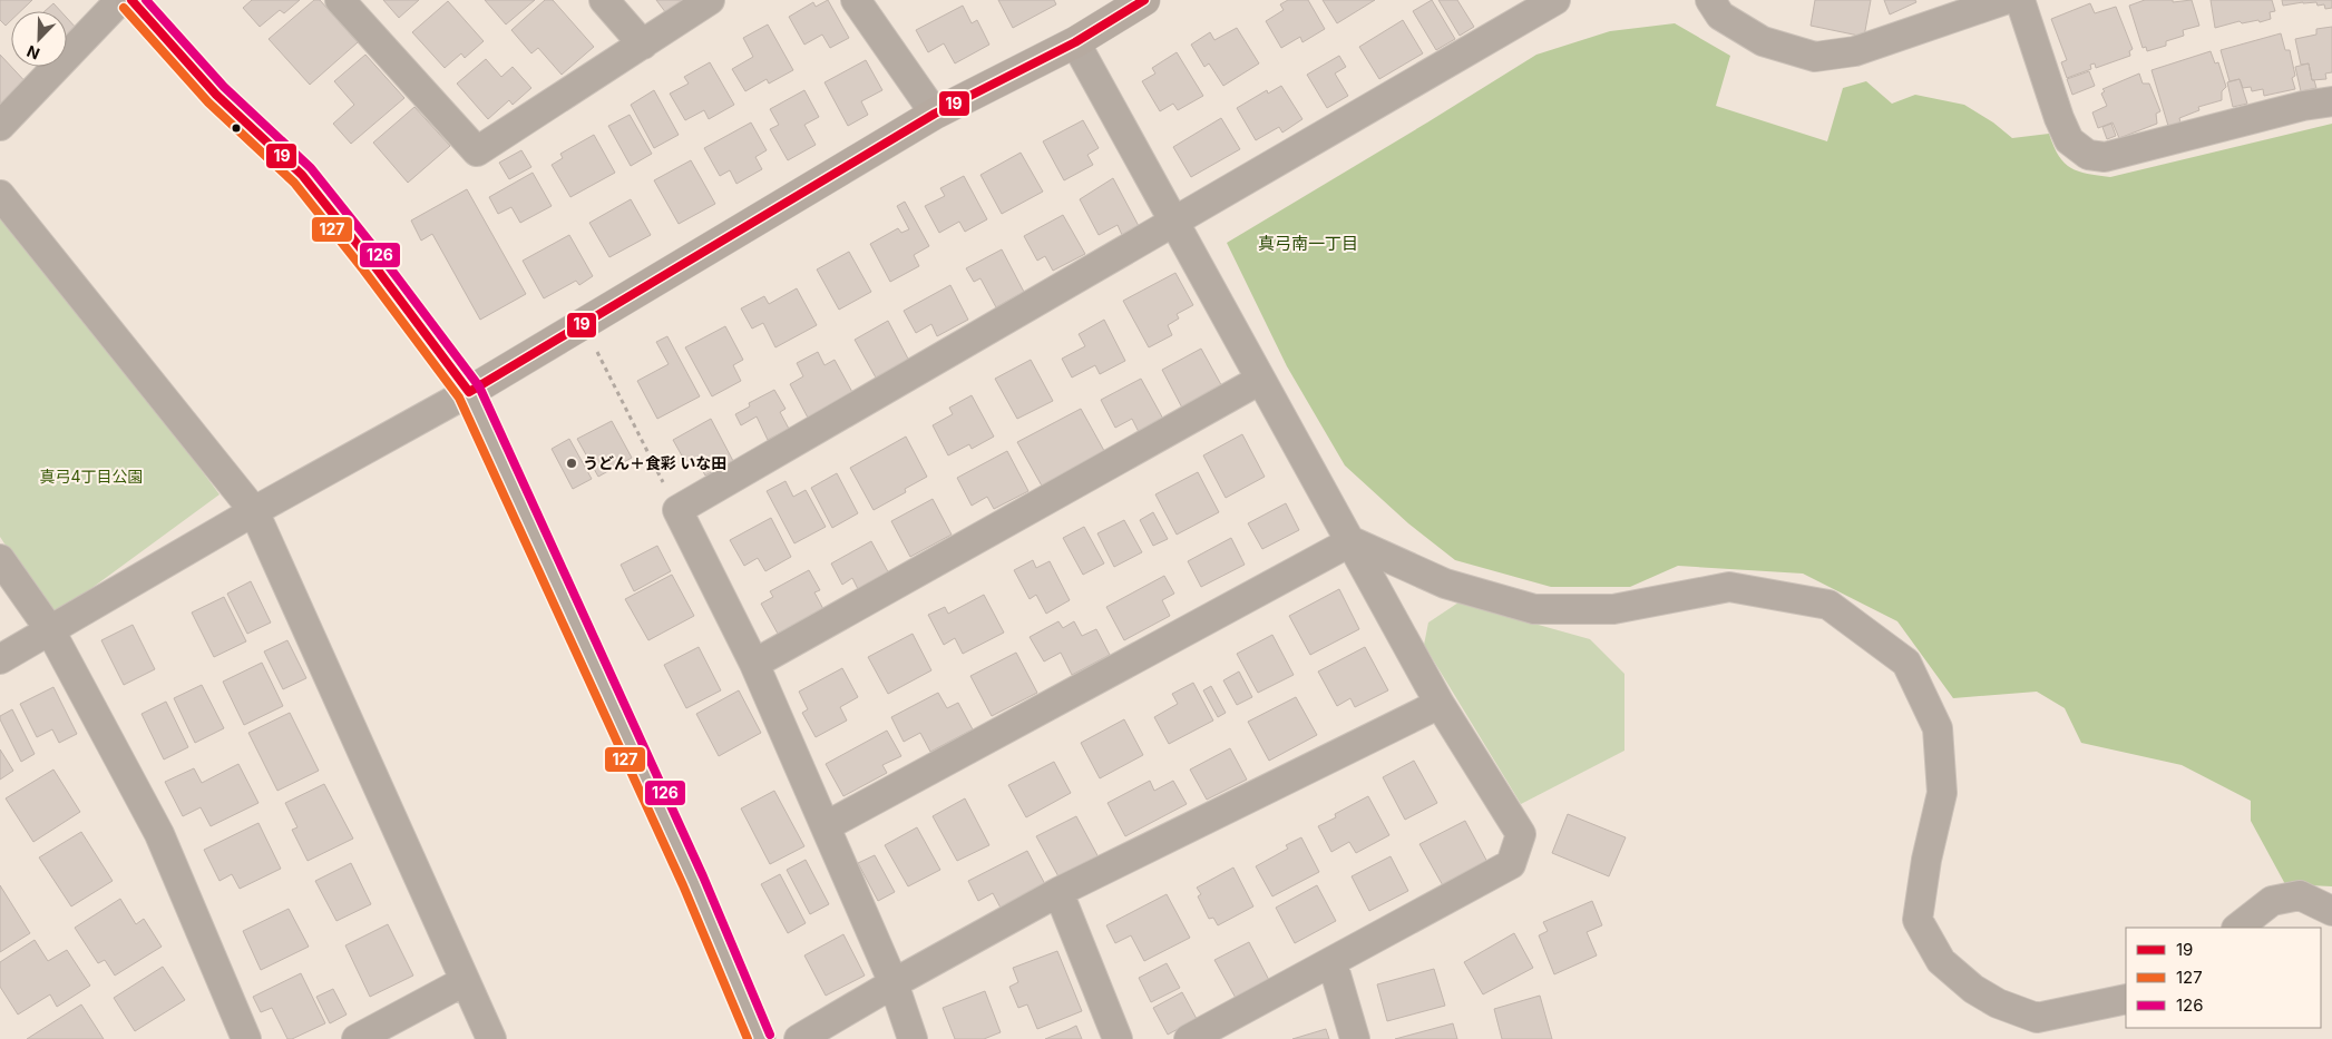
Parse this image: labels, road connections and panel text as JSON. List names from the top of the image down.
{
  "districts": ["真弓南一丁目"],
  "parks": ["真弓4丁目公園"],
  "places": ["うどん＋食彩 いな田"],
  "lines": ["transit line 19", "transit line 126", "transit line 127"],
  "legend": ["19", "127", "126"],
  "north": "bottom left"
}
